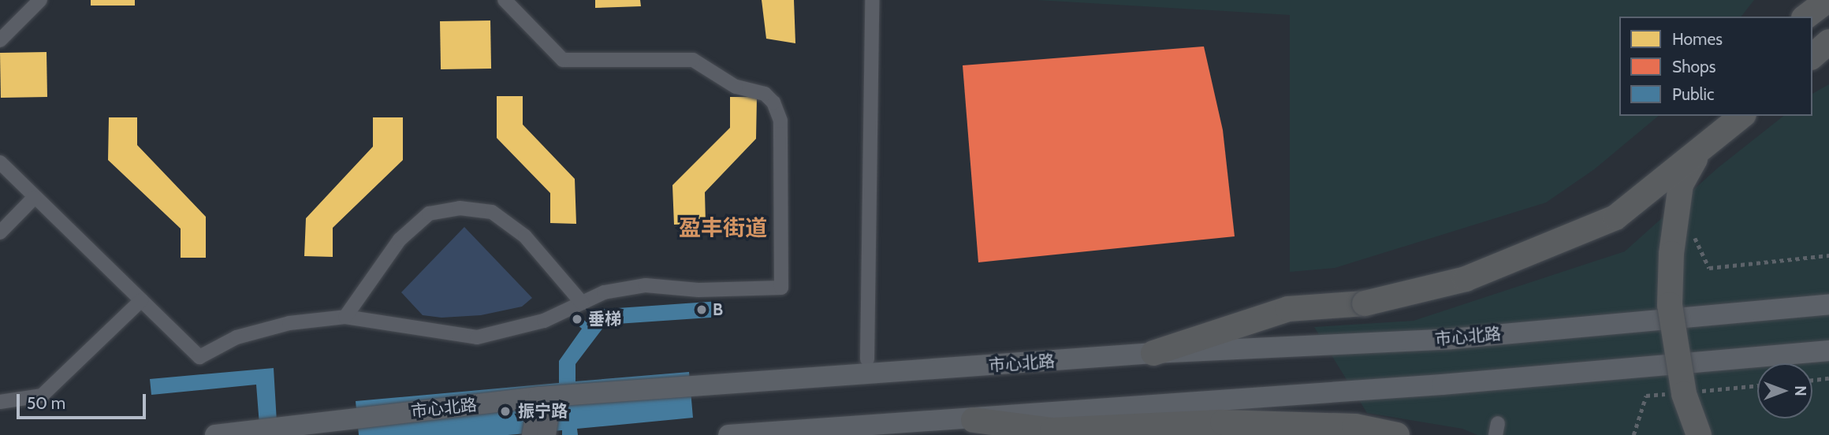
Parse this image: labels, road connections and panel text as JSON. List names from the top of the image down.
{
  "streets": {
    "main road": ["市心北路"]
  },
  "districts": ["盈丰街道"],
  "places": ["B", "垂梯", "振宁路"],
  "legend": ["Homes", "Shops", "Public"],
  "scale_bar": "50 m",
  "north": "right"
}
